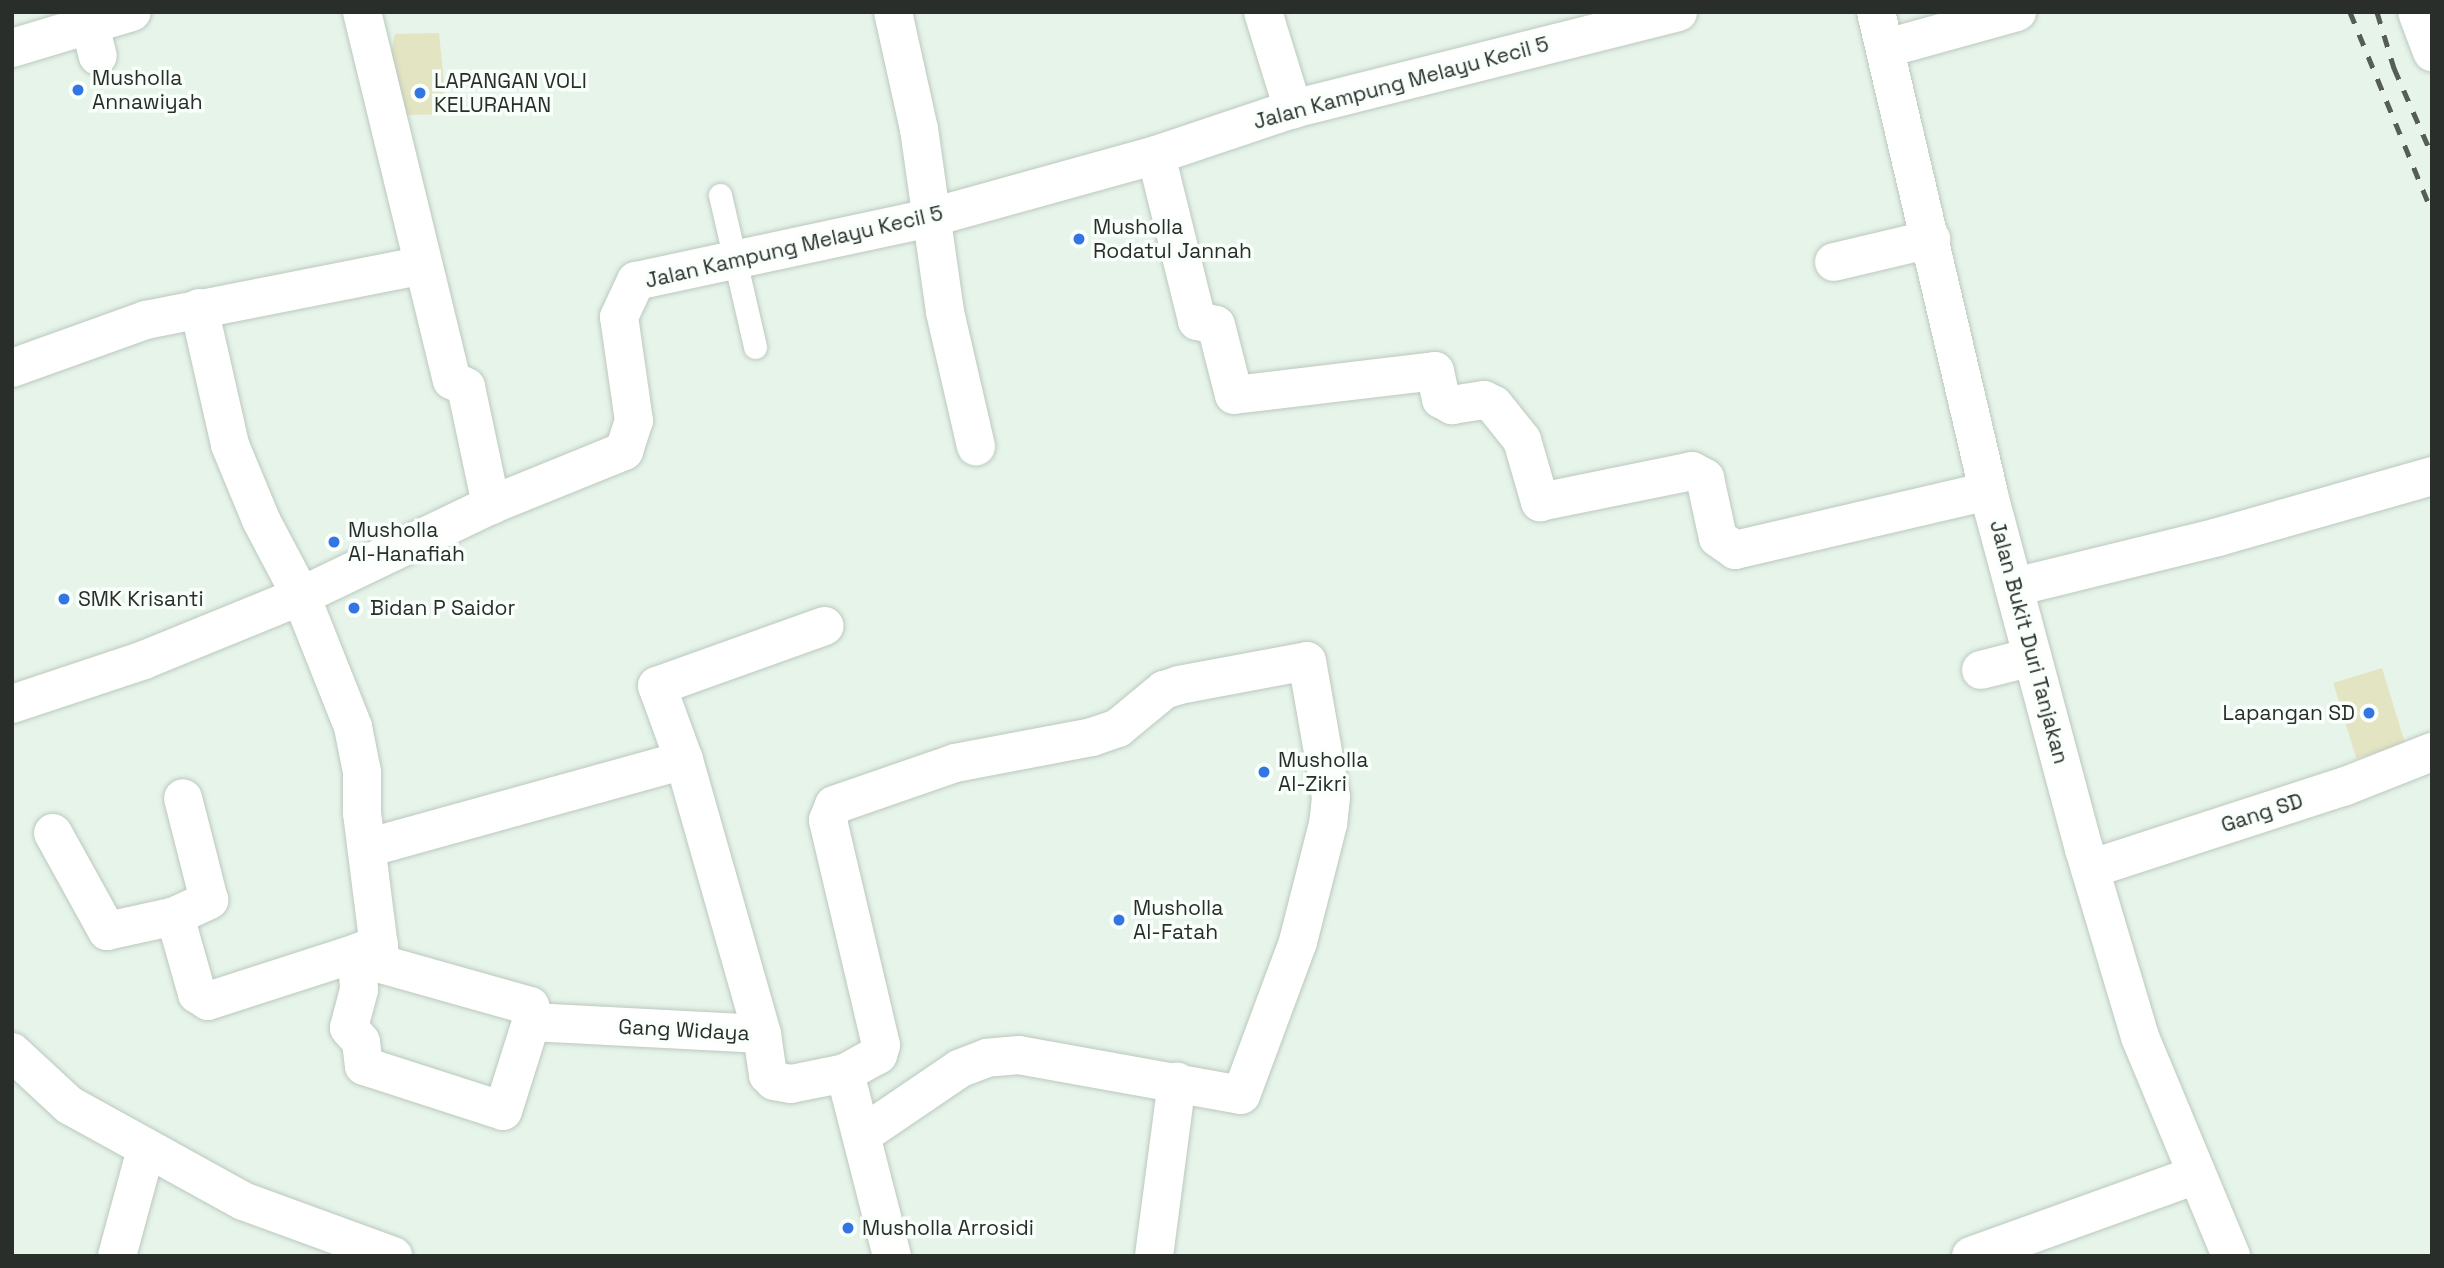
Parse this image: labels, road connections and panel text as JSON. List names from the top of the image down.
{
  "streets": {
    "street": [
      "Jalan Kampung Melayu Kecil 5",
      "Jalan Bukit Duri Tanjakan",
      "Gang SD",
      "Gang Widaya"
    ]
  },
  "crossings": [
    ["Jalan Bukit Duri Tanjakan", "Gang SD"]
  ],
  "places": [
    "Musholla Annawiyah",
    "LAPANGAN VOLI KELURAHAN",
    "Musholla Rodatul Jannah",
    "Musholla Al-Hanafiah",
    "SMK Krisanti",
    "Bidan P Saidor",
    "Lapangan SD",
    "Musholla Al-Zikri",
    "Musholla Al-Fatah",
    "Musholla Arrosidi"
  ]
}
